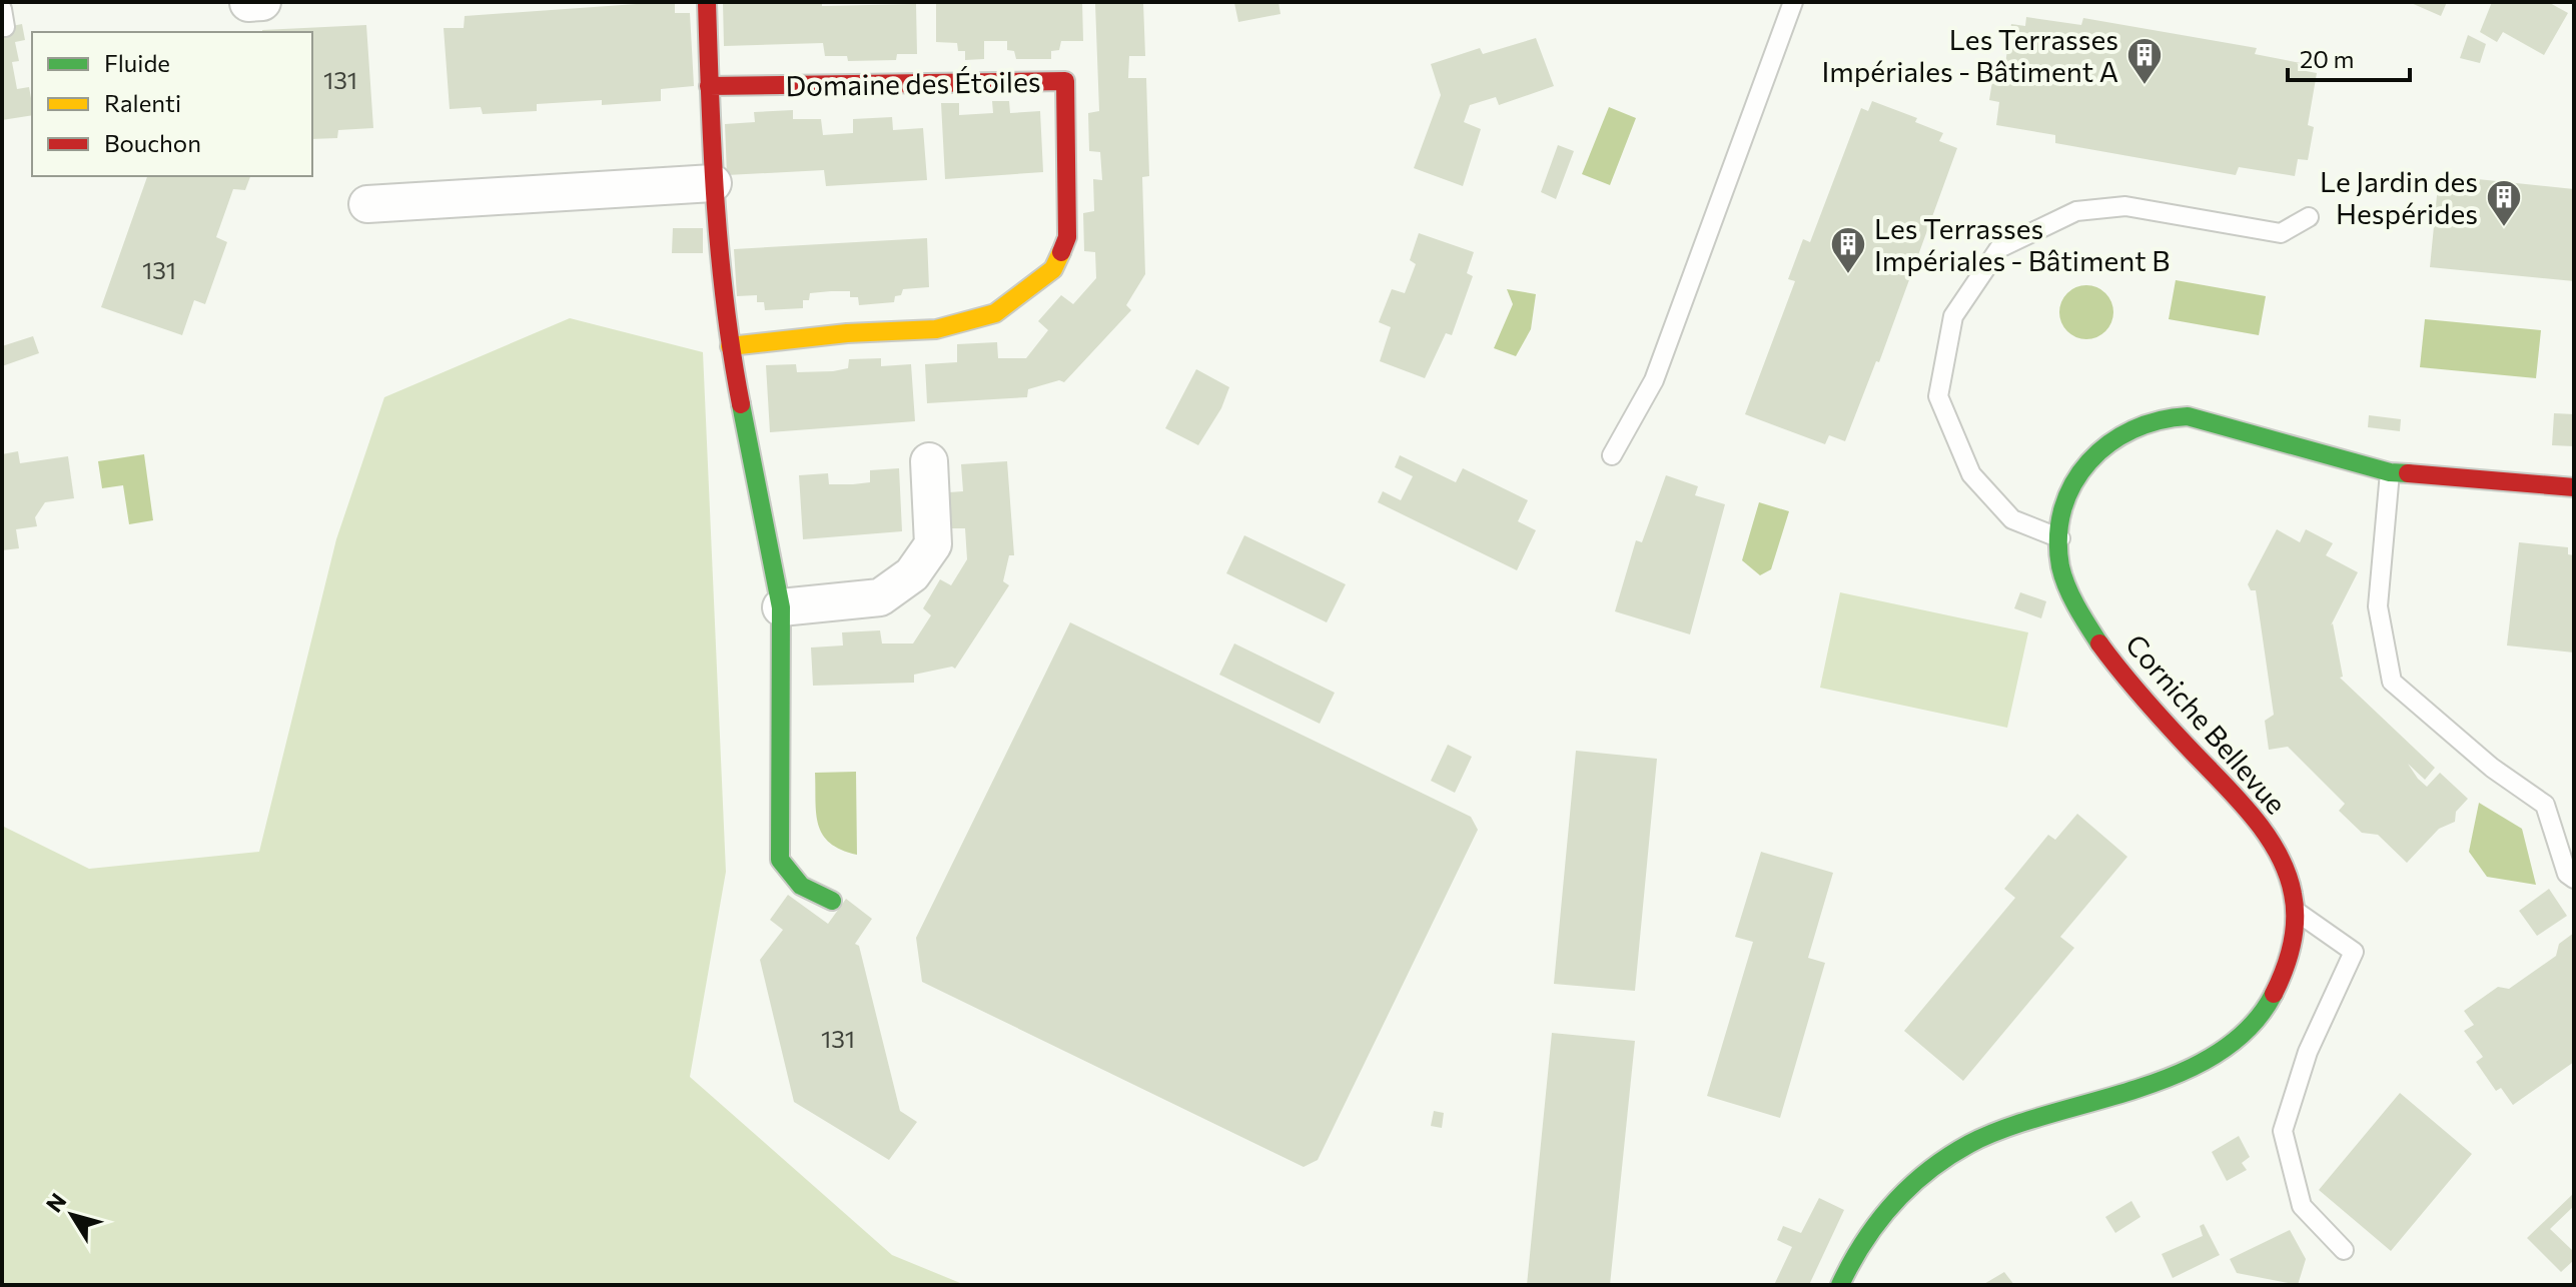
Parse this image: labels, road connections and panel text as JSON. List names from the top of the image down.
{
  "streets": {
    "street": ["Domaine des Étoiles", "Corniche Bellevue"]
  },
  "places": {
    "building": ["Les Terrasses Impériales - Bâtiment A", "Le Jardin des Hespérides", "Les Terrasses Impériales - Bâtiment B"]
  },
  "house_numbers": ["131", "131", "131"],
  "legend": ["Fluide", "Ralenti", "Bouchon"],
  "scale_bar": "20 m",
  "north": "top left"
}
